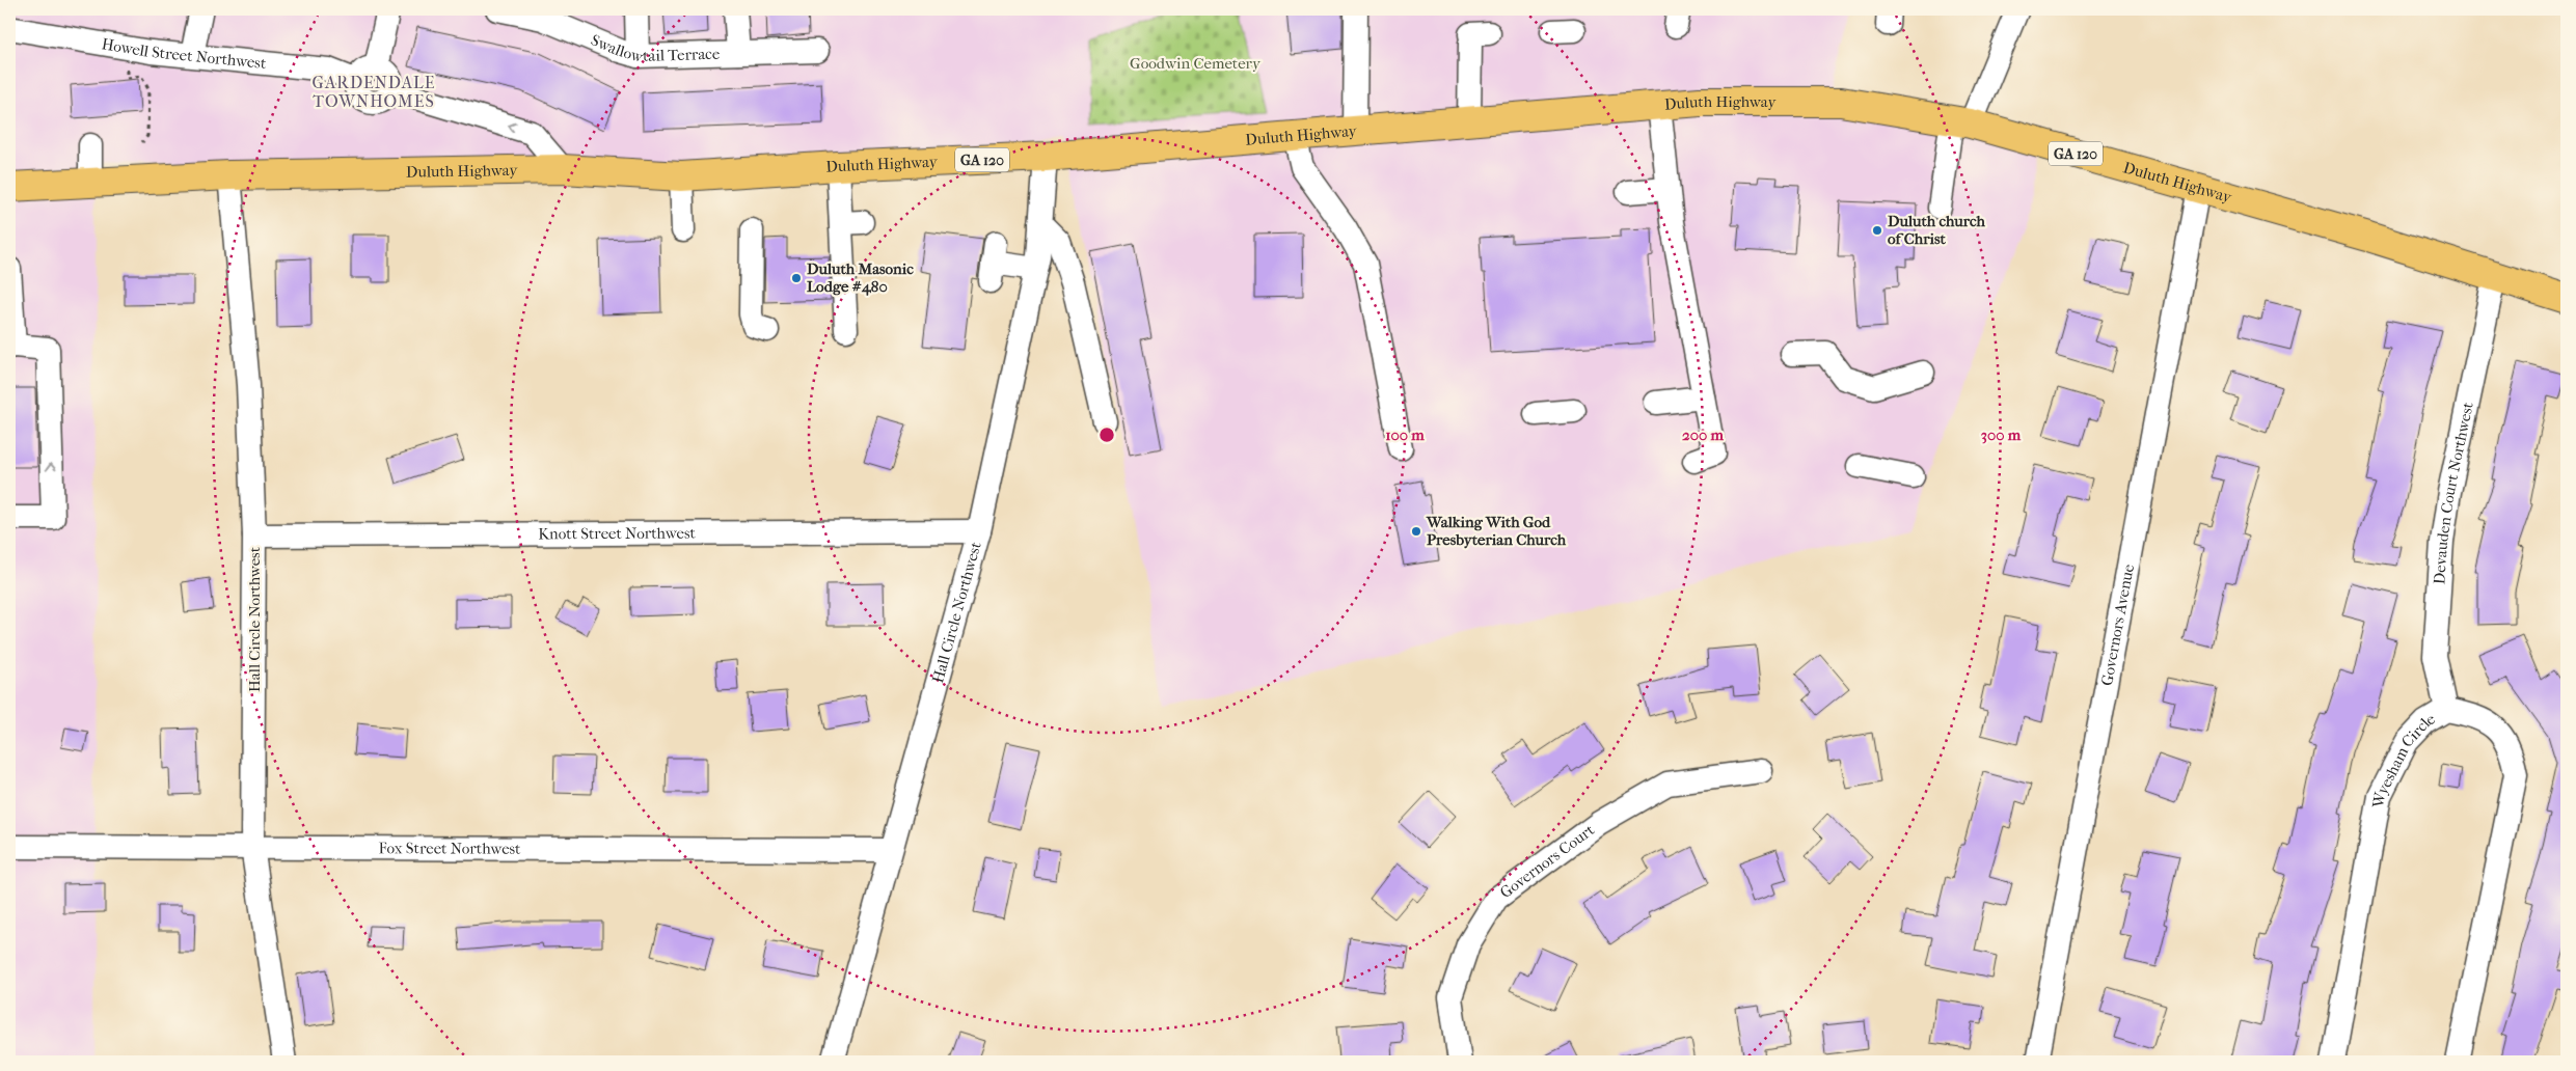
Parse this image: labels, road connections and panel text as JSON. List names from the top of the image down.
{
  "streets": {
    "main road": ["Duluth Highway", "GA 120"],
    "street": [
      "Swallowtail Terrace",
      "Howell Street Northwest",
      "Devauden Court Northwest",
      "Knott Street Northwest",
      "Hall Circle Northwest",
      "Governors Avenue",
      "Wyesham Circle",
      "Fox Street Northwest",
      "Governors Court"
    ]
  },
  "crossings": [
    ["Duluth Highway", "Devauden Court Northwest"],
    ["Duluth Highway", "Hall Circle Northwest"],
    ["Duluth Highway", "Governors Avenue"],
    ["Devauden Court Northwest", "Wyesham Circle"],
    ["Knott Street Northwest", "Hall Circle Northwest"],
    ["Hall Circle Northwest", "Fox Street Northwest"]
  ],
  "districts": ["GARDENDALE TOWNHOMES"],
  "parks": ["Goodwin Cemetery"],
  "places": ["Duluth church of Christ", "Duluth Masonic Lodge #480", "Walking With God Presbyterian Church"],
  "rings": ["100 m", "200 m", "300 m"]
}
